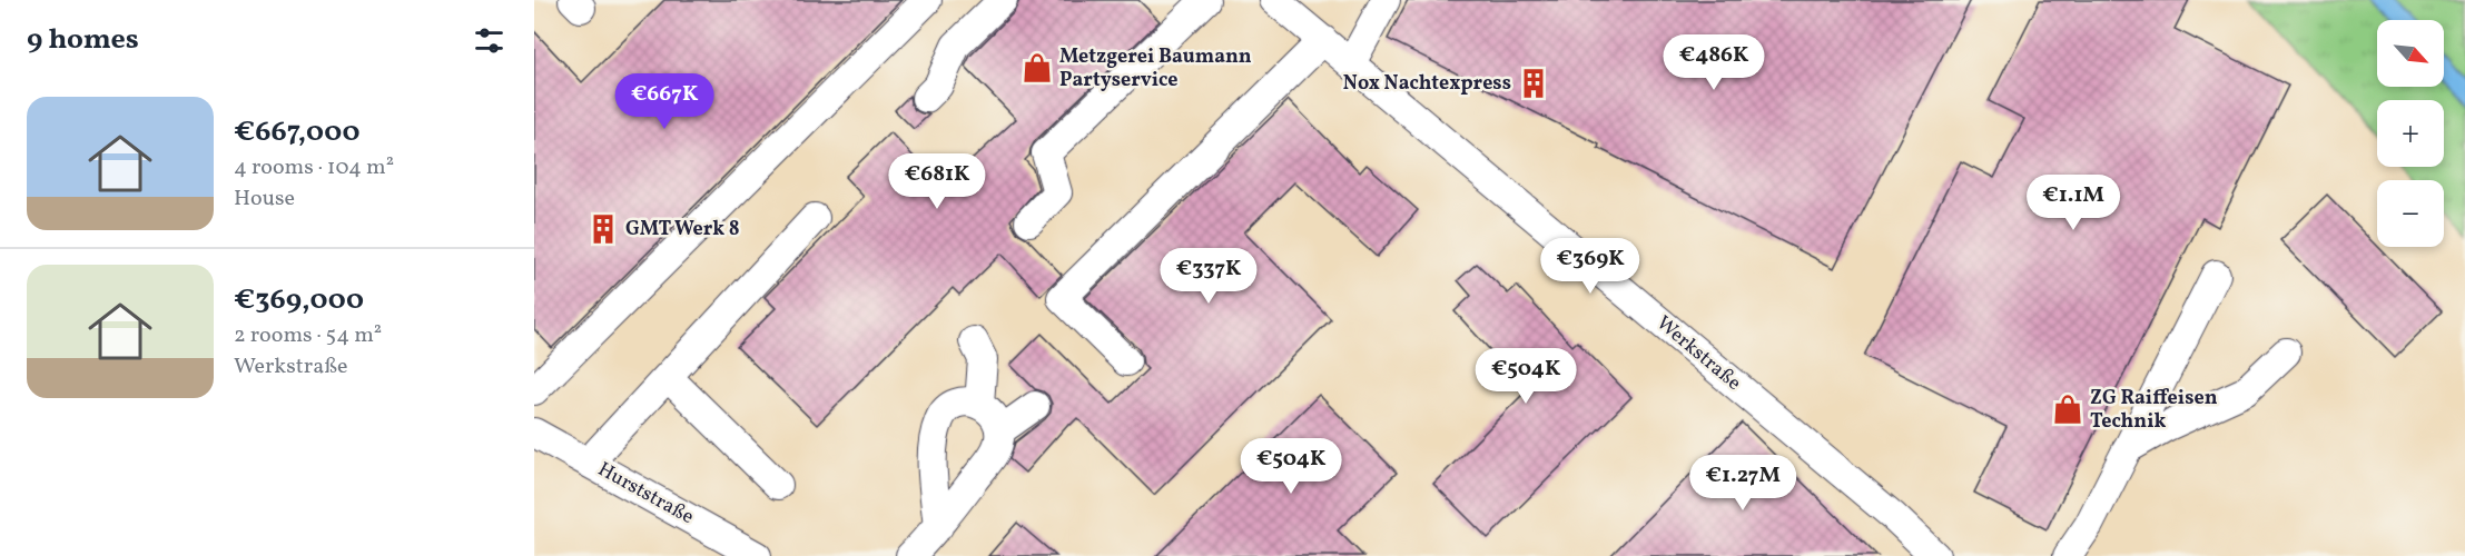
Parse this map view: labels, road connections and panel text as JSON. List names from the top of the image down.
{
  "streets": {
    "street": ["Werkstraße", "Hurststraße"]
  },
  "places": {
    "shop": ["Metzgerei Baumann Partyservice", "ZG Raiffeisen Technik"],
    "building": ["Nox Nachtexpress", "GMT Werk 8"]
  },
  "north": "bottom right",
  "page": {
    "heading": "9 homes",
    "map_buttons": ["+", "−"],
    "price": [
      "€486K",
      "€667K",
      "€681K",
      "€1.1M",
      "€369K",
      "€337K",
      "€504K",
      "€504K",
      "€1.27M"
    ],
    "list": [
      {
        "name": "€667,000",
        "note": "4 rooms · 104 m² · House"
      },
      {
        "name": "€369,000",
        "note": "2 rooms · 54 m² · Werkstraße"
      }
    ]
  }
}
